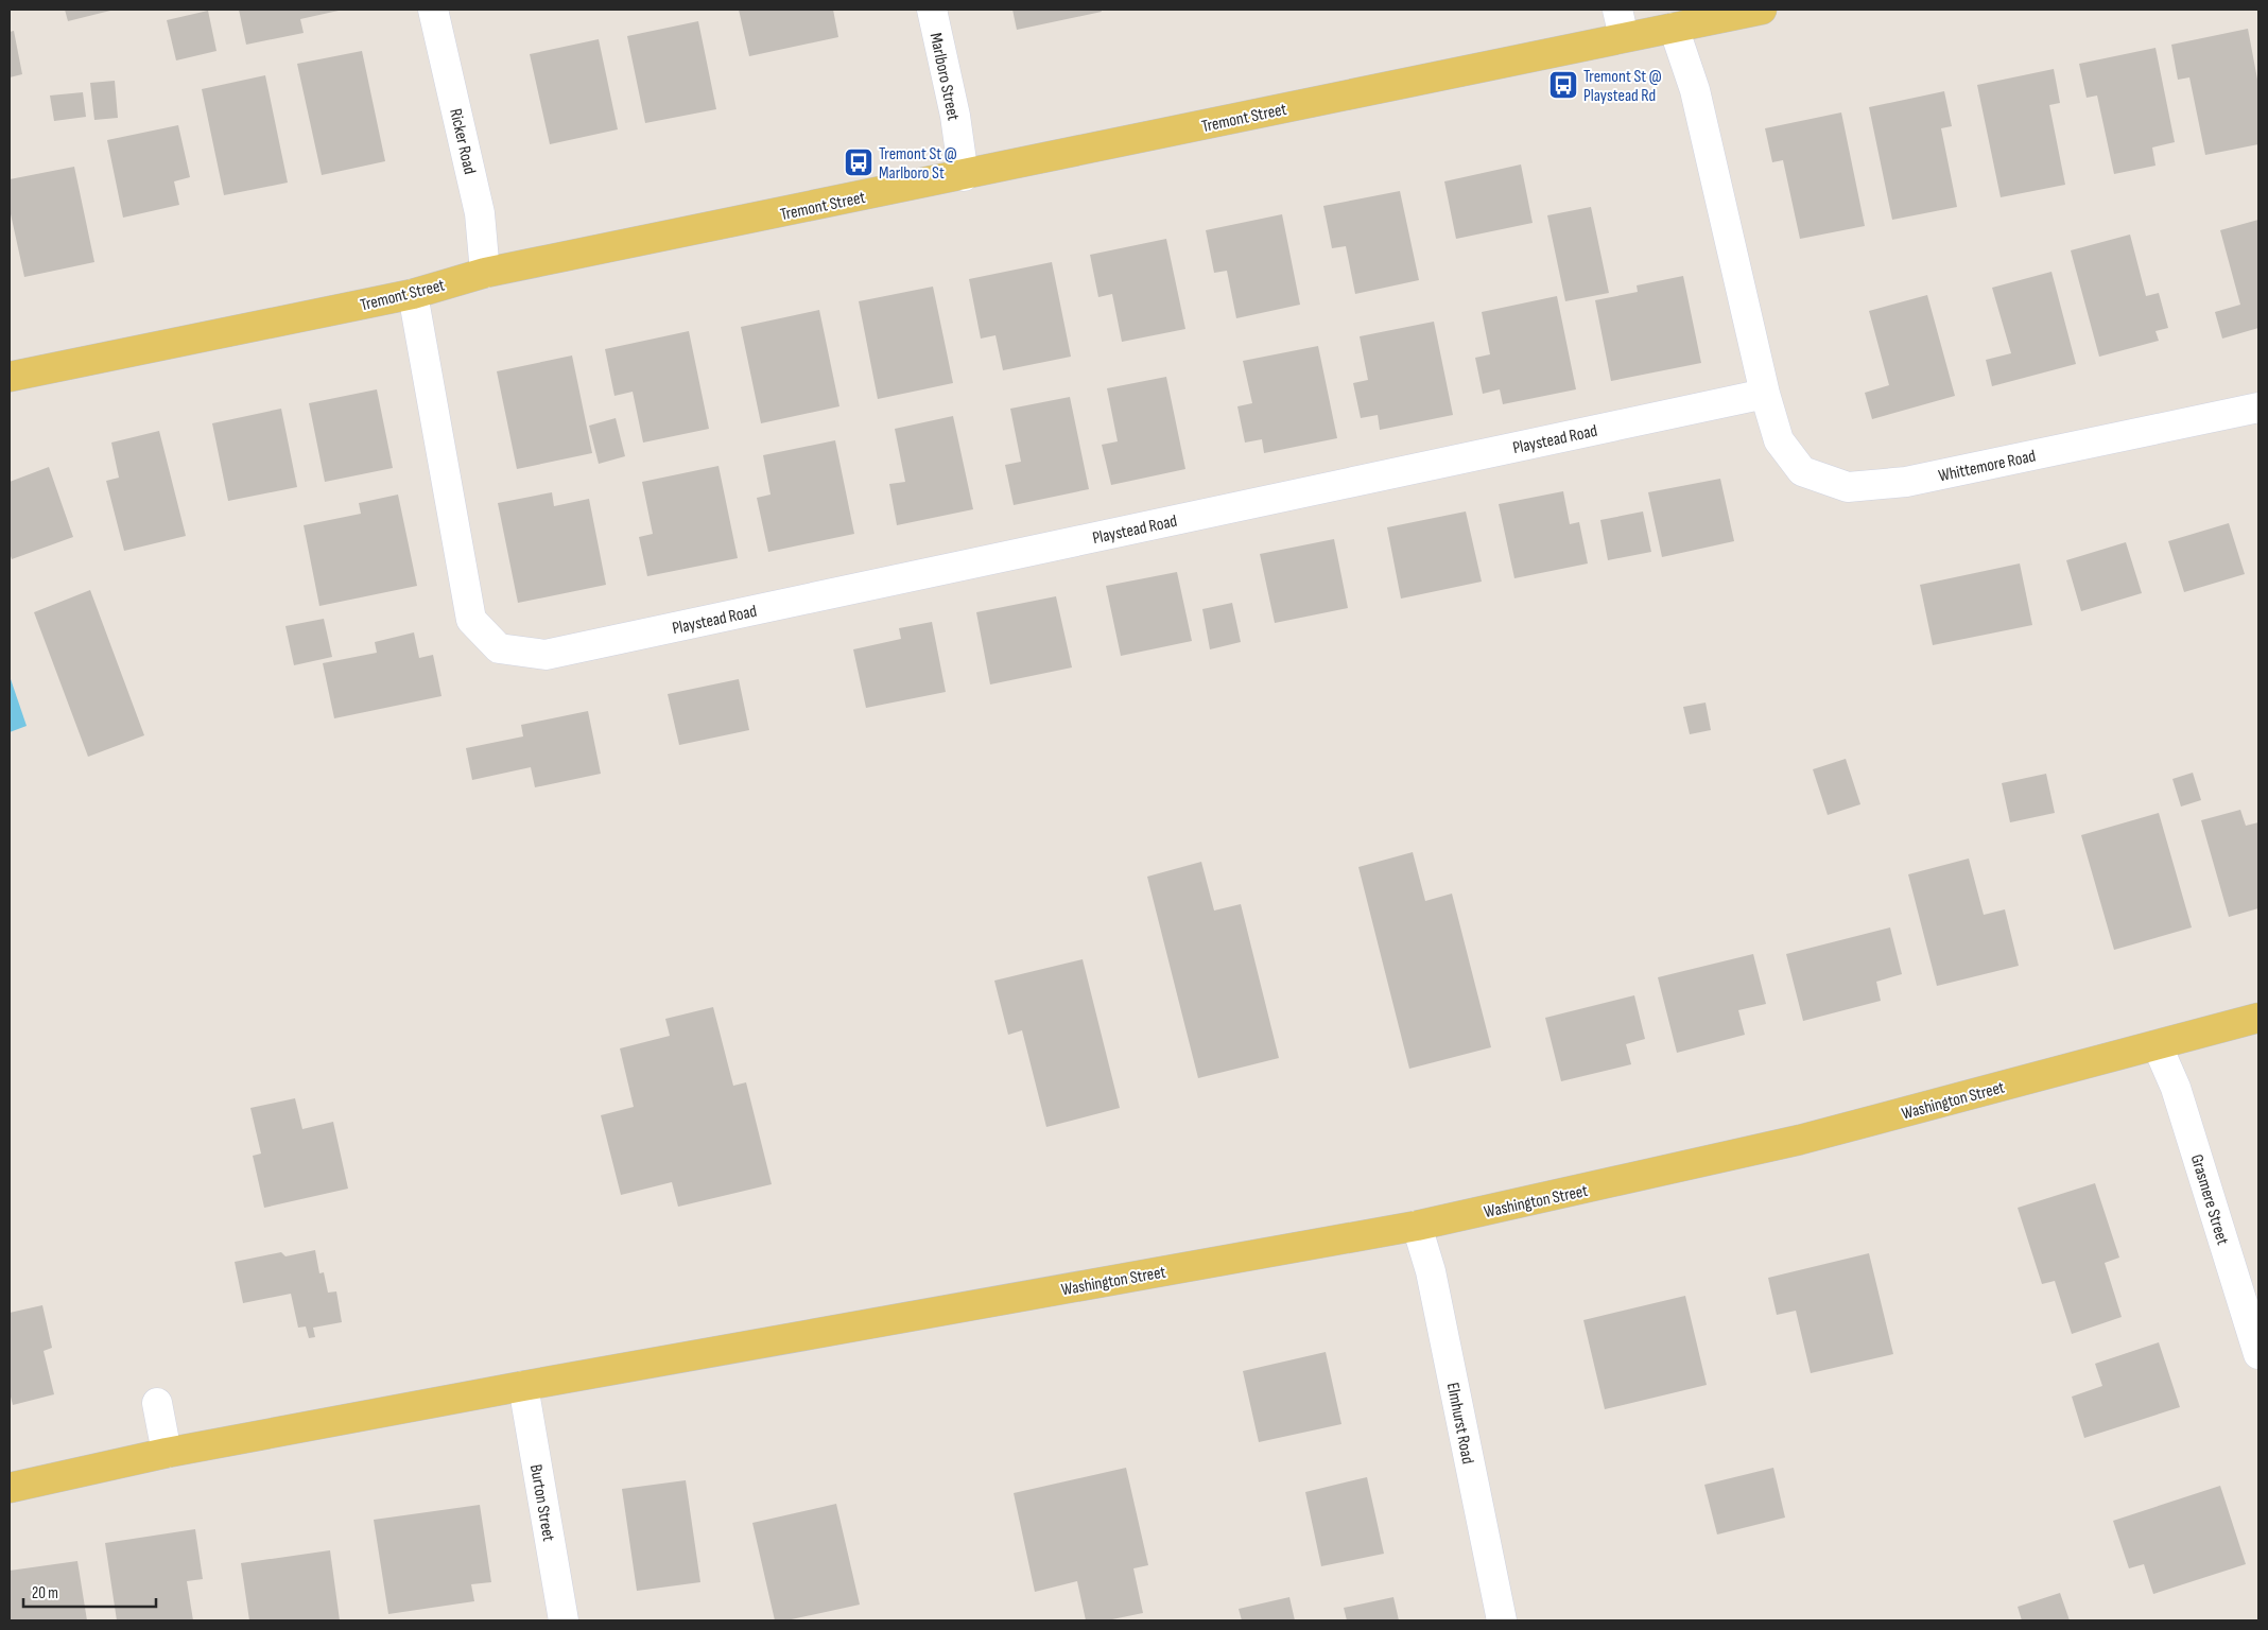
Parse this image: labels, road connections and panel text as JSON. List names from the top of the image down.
{
  "streets": {
    "main road": ["Tremont Street", "Washington Street"],
    "street": [
      "Marlboro Street",
      "Ricker Road",
      "Playstead Road",
      "Whittemore Road",
      "Grasmere Street",
      "Elmhurst Road",
      "Burton Street"
    ]
  },
  "crossings": [
    ["Marlboro Street", "Tremont Street"],
    ["Tremont Street", "Ricker Road"],
    ["Tremont Street", "Playstead Road"],
    ["Playstead Road", "Whittemore Road"],
    ["Washington Street", "Grasmere Street"],
    ["Washington Street", "Elmhurst Road"],
    ["Washington Street", "Burton Street"]
  ],
  "places": {
    "bus stop": ["Tremont St @ Playstead Rd", "Tremont St @ Marlboro St"]
  },
  "scale_bar": "20 m"
}
